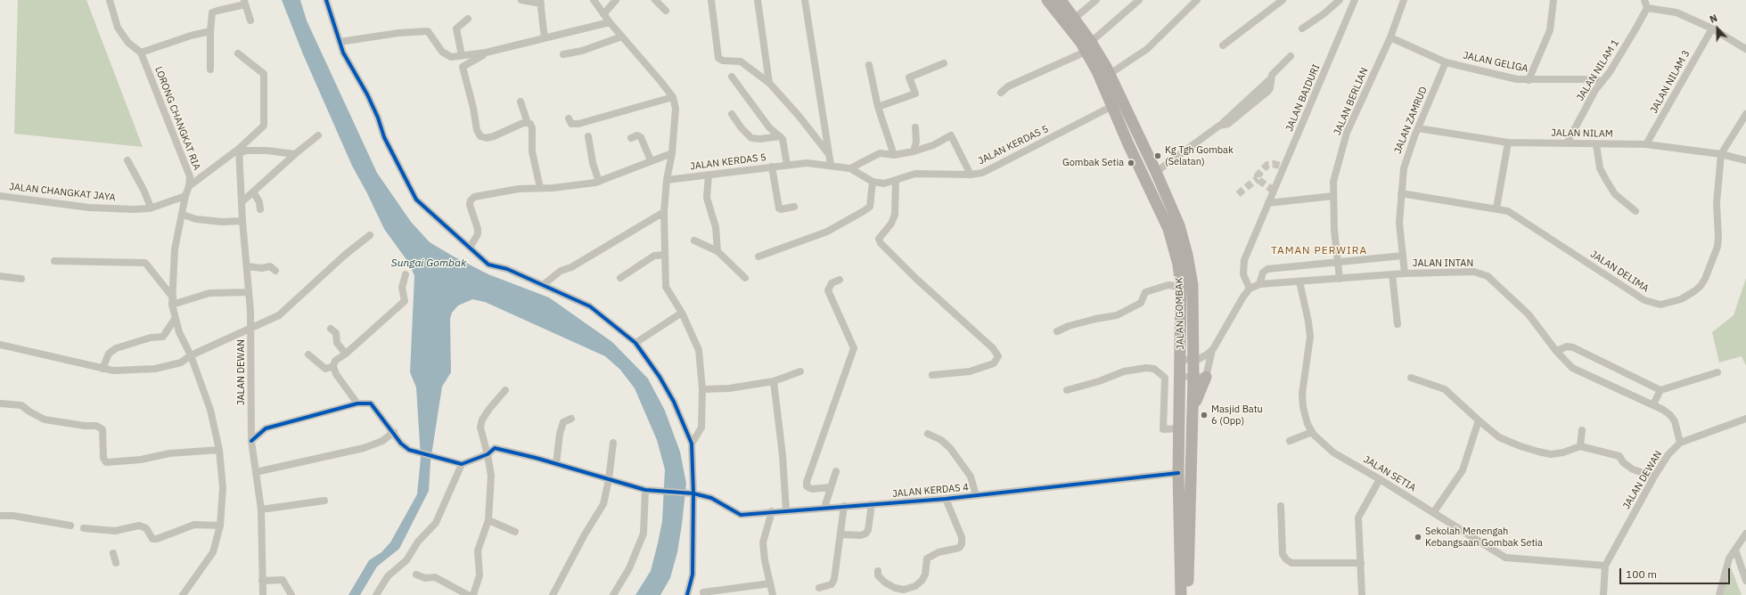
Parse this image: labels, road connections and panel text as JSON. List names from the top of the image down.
{
  "streets": {
    "main road": ["JALAN GOMBAK"],
    "street": [
      "JALAN GELIGA",
      "JALAN NILAM 1",
      "JALAN NILAM 3",
      "JALAN BAIDURI",
      "JALAN BERLIAN",
      "LORONG CHANGKAT RIA",
      "JALAN ZAMRUD",
      "JALAN NILAM",
      "JALAN KERDAS 5",
      "JALAN CHANGKAT JAYA",
      "JALAN INTAN",
      "JALAN DELIMA",
      "JALAN DEWAN",
      "JALAN SETIA",
      "JALAN KERDAS 4"
    ]
  },
  "crossings": [
    ["JALAN GELIGA", "JALAN NILAM 1"],
    ["JALAN GELIGA", "JALAN BERLIAN"],
    ["JALAN GELIGA", "JALAN ZAMRUD"],
    ["JALAN NILAM 1", "JALAN NILAM"],
    ["JALAN NILAM 3", "JALAN NILAM"],
    ["JALAN BAIDURI", "JALAN INTAN"],
    ["JALAN BERLIAN", "JALAN INTAN"],
    ["LORONG CHANGKAT RIA", "JALAN CHANGKAT JAYA"],
    ["JALAN ZAMRUD", "JALAN NILAM"],
    ["JALAN ZAMRUD", "JALAN INTAN"],
    ["JALAN ZAMRUD", "JALAN DELIMA"],
    ["JALAN NILAM", "JALAN DELIMA"],
    ["JALAN KERDAS 5", "JALAN GOMBAK"],
    ["JALAN INTAN", "JALAN DEWAN"],
    ["JALAN INTAN", "JALAN SETIA"],
    ["JALAN GOMBAK", "JALAN KERDAS 4"],
    ["JALAN DEWAN", "JALAN SETIA"]
  ],
  "districts": ["TAMAN PERWIRA"],
  "water": ["Sungai Gombak"],
  "places": [
    "Kg Tgh Gombak (Selatan)",
    "Gombak Setia",
    "Masjid Batu 6 (Opp)",
    "Sekolah Menengah Kebangsaan Gombak Setia"
  ],
  "scale_bar": "100 m",
  "north": "top"
}
